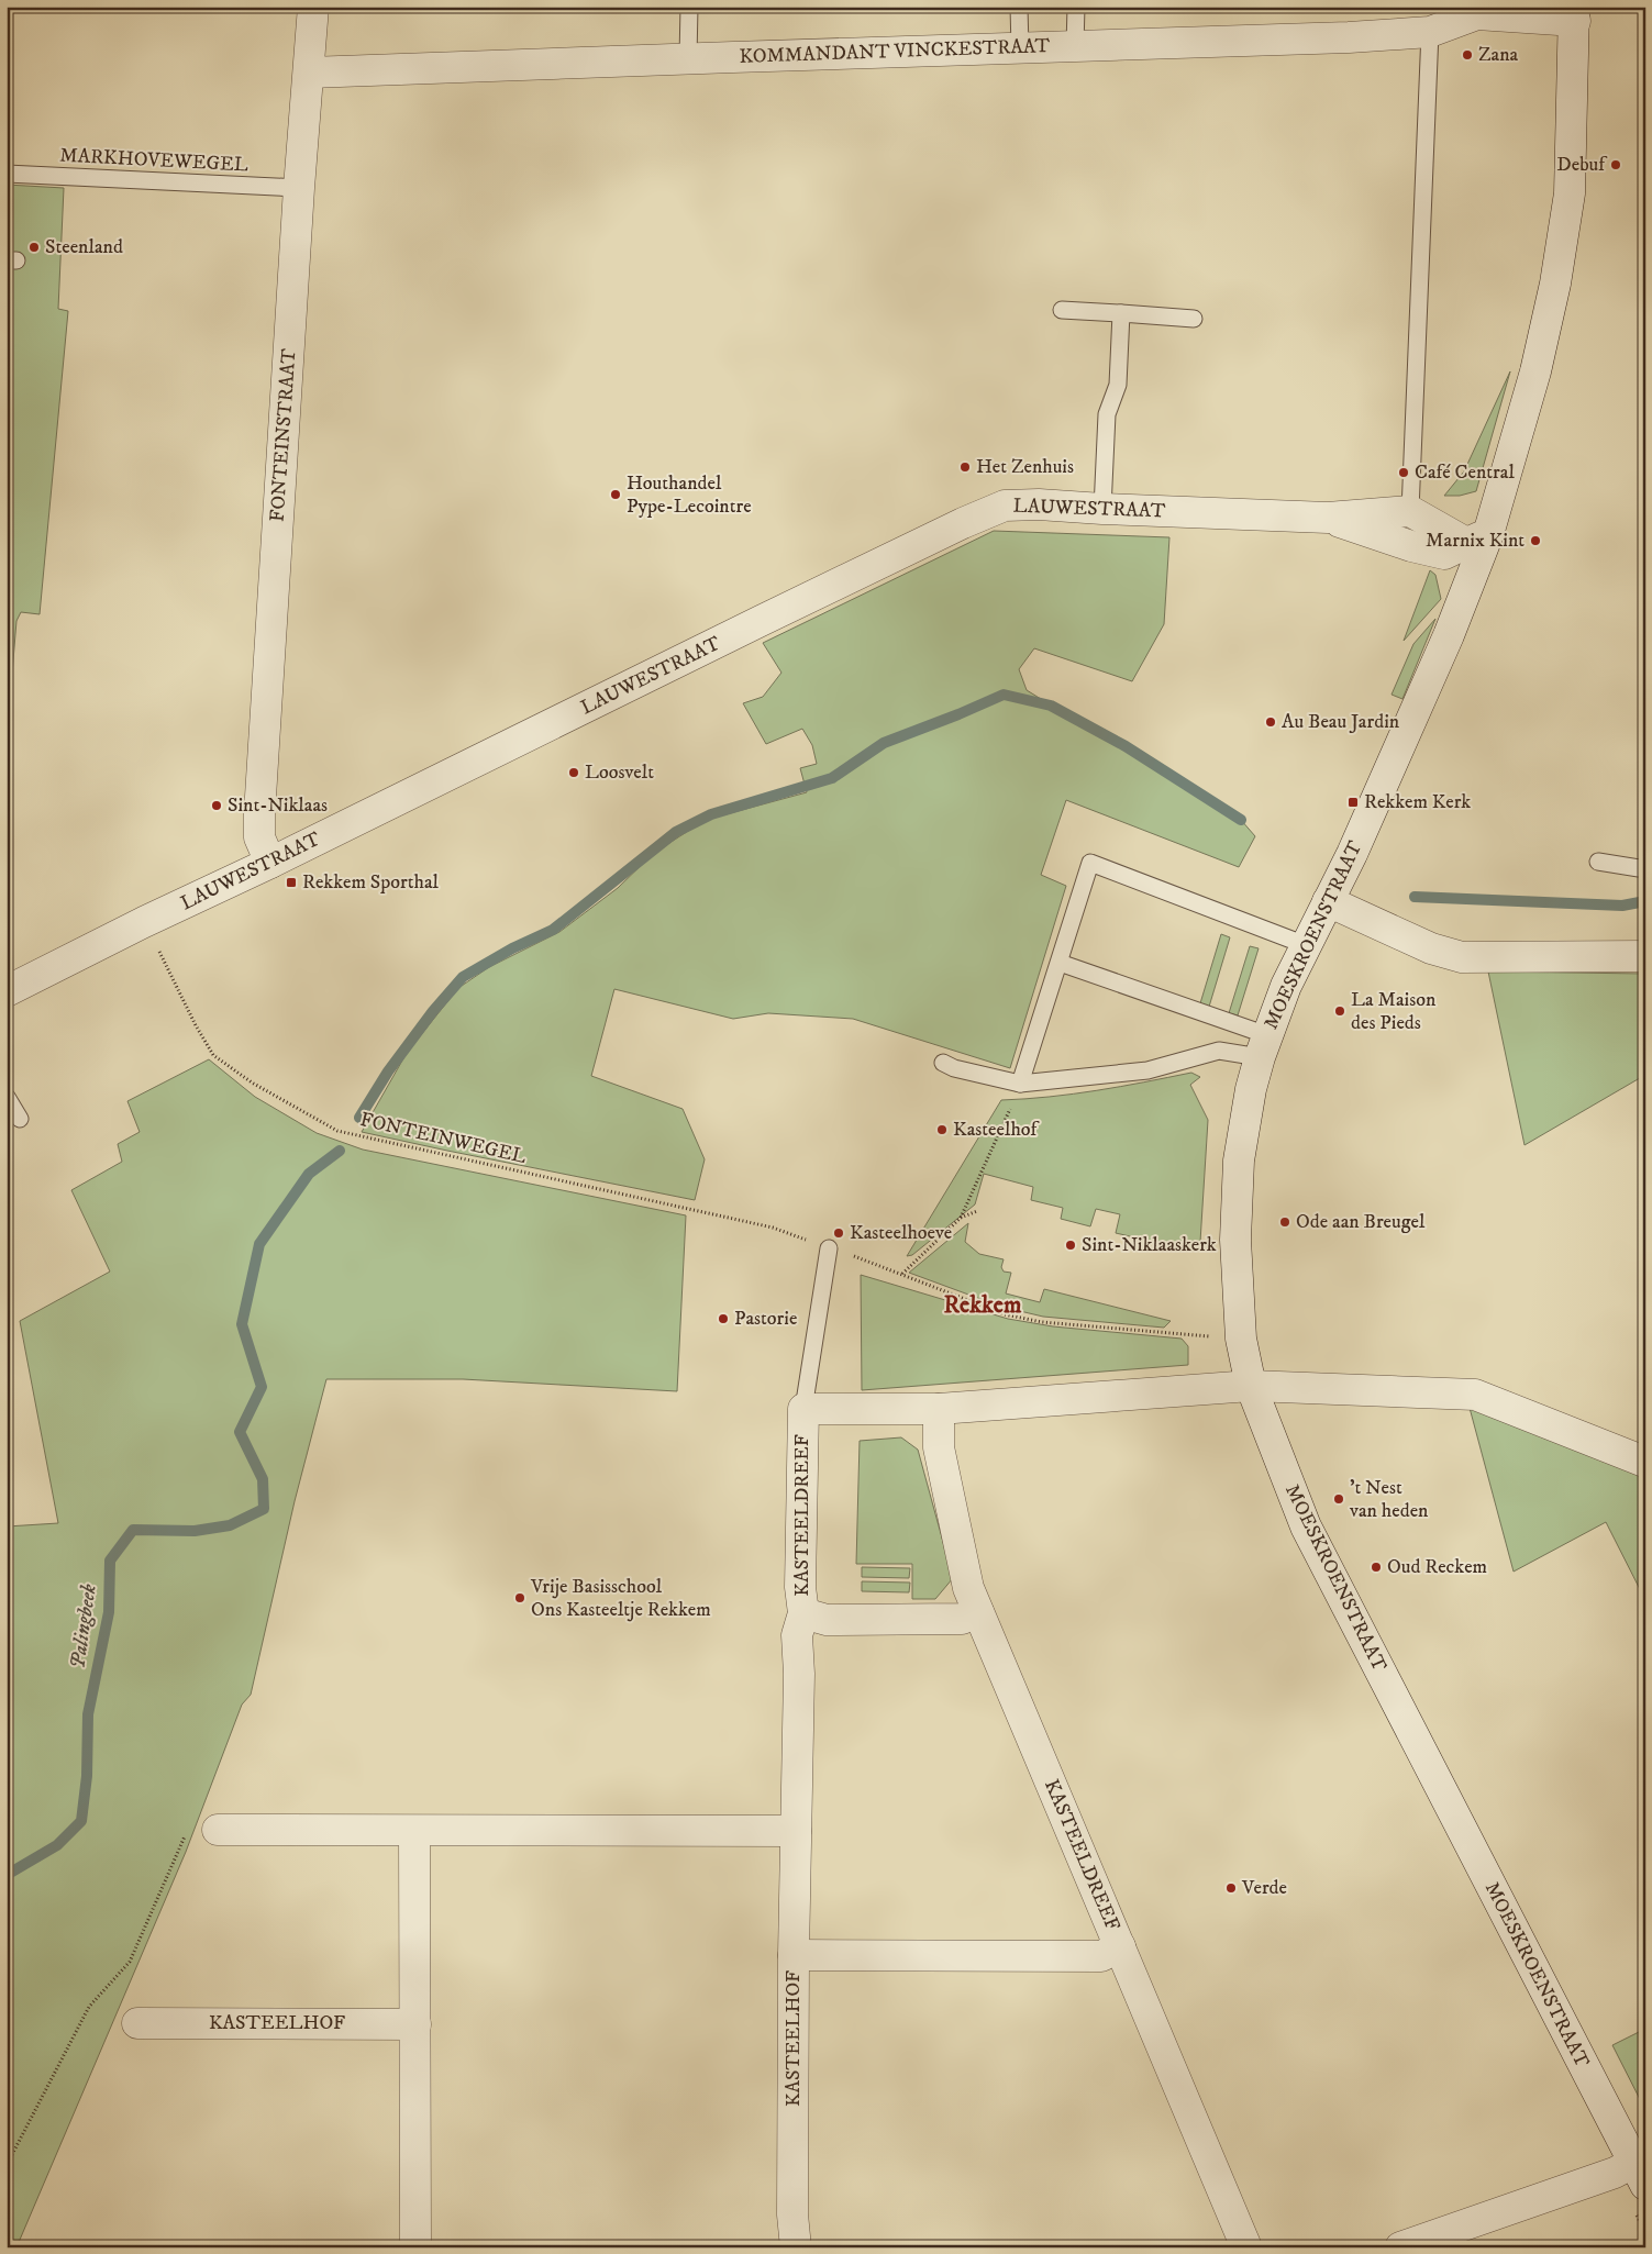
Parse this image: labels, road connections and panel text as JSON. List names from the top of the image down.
{
  "streets": {
    "street": [
      "KOMMANDANT VINCKESTRAAT",
      "FONTEINSTRAAT",
      "LAUWESTRAAT",
      "MOESKROENSTRAAT",
      "KASTEELDREEF",
      "KASTEELHOF"
    ],
    "lane": ["MARKHOVEWEGEL"],
    "path": ["FONTEINWEGEL"]
  },
  "crossings": [
    ["KOMMANDANT VINCKESTRAAT", "FONTEINSTRAAT"],
    ["KOMMANDANT VINCKESTRAAT", "MOESKROENSTRAAT"],
    ["MARKHOVEWEGEL", "FONTEINSTRAAT"],
    ["FONTEINSTRAAT", "LAUWESTRAAT"],
    ["LAUWESTRAAT", "MOESKROENSTRAAT"],
    ["LAUWESTRAAT", "FONTEINWEGEL"],
    ["MOESKROENSTRAAT", "KASTEELDREEF"],
    ["KASTEELDREEF", "KASTEELHOF"]
  ],
  "districts": ["Rekkem"],
  "water": ["Palingbeek"],
  "places": {
    "other": [
      "Zana",
      "Debuf",
      "Steenland",
      "Het Zenhuis",
      "Café Central",
      "Houthandel Pype-Lecointre",
      "Marnix Kint",
      "Au Beau Jardin",
      "Loosvelt",
      "Sint-Niklaas",
      "La Maison des Pieds",
      "Kasteelhof",
      "Ode aan Breugel",
      "Kasteelhoeve",
      "Sint-Niklaaskerk",
      "Pastorie",
      "'t Nest van heden",
      "Oud Reckem",
      "Vrije Basisschool Ons Kasteeltje Rekkem",
      "Verde"
    ],
    "transit": ["Rekkem Kerk", "Rekkem Sporthal"]
  }
}
